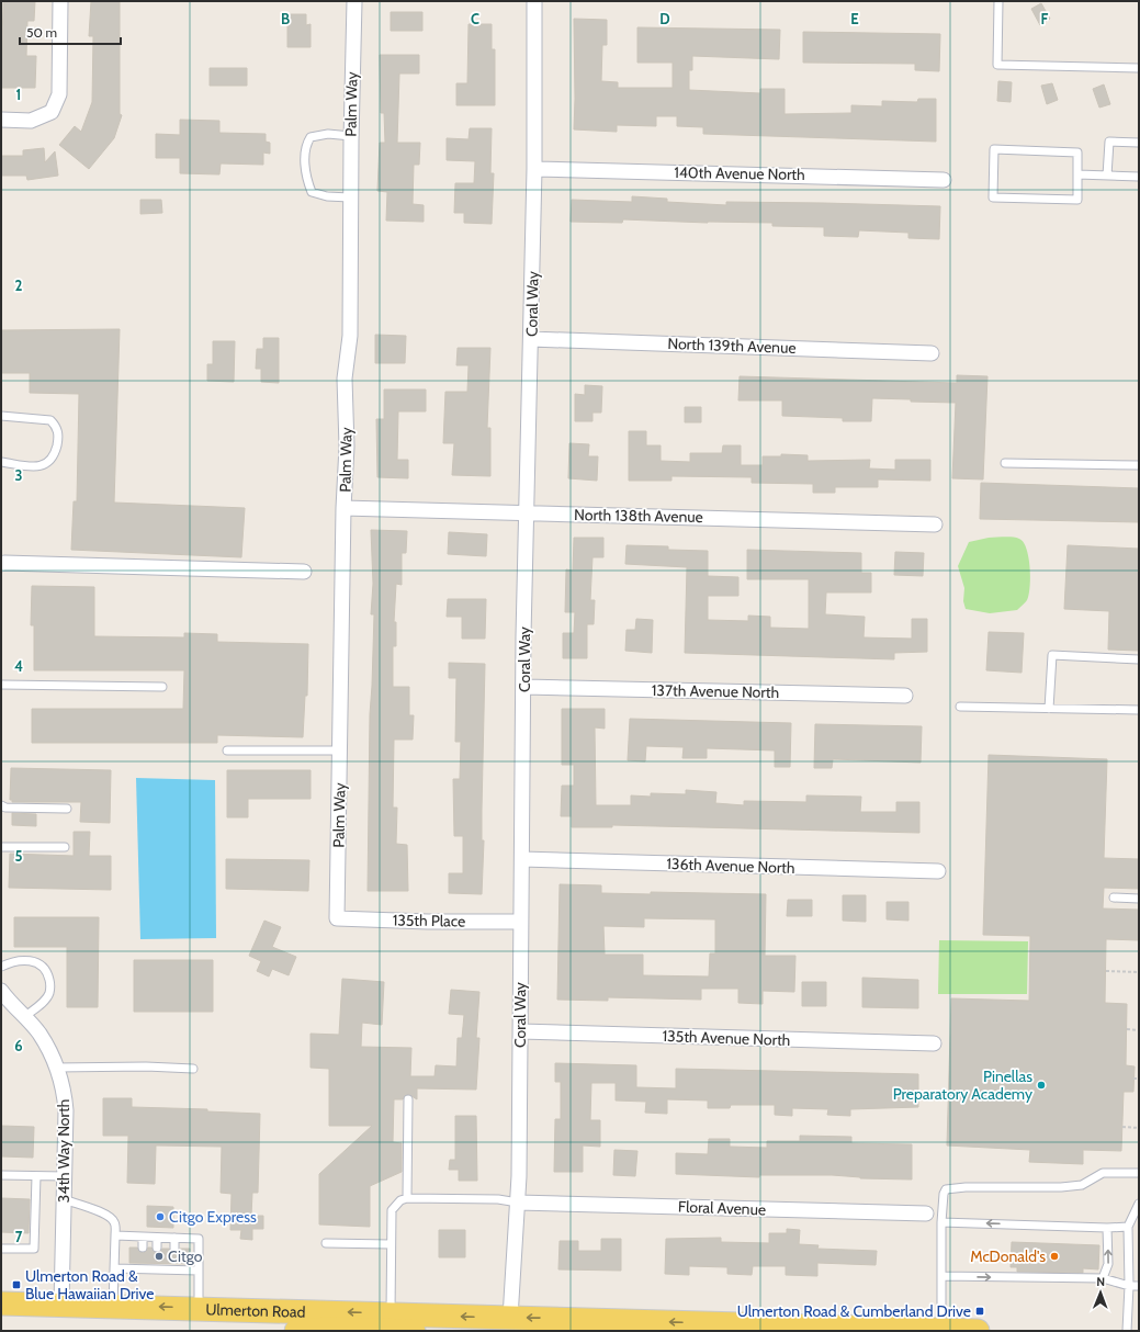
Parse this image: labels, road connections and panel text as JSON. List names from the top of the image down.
{
  "streets": {
    "main road": ["Ulmerton Road"],
    "street": [
      "Palm Way",
      "140th Avenue North",
      "Coral Way",
      "North 139th Avenue",
      "North 138th Avenue",
      "137th Avenue North",
      "136th Avenue North",
      "135th Place",
      "135th Avenue North",
      "34th Way North",
      "Floral Avenue"
    ]
  },
  "crossings": [
    ["Palm Way", "North 138th Avenue"],
    ["Palm Way", "135th Place"],
    ["140th Avenue North", "Coral Way"],
    ["Coral Way", "North 139th Avenue"],
    ["Coral Way", "North 138th Avenue"],
    ["Coral Way", "137th Avenue North"],
    ["Coral Way", "136th Avenue North"],
    ["Coral Way", "135th Place"],
    ["Coral Way", "135th Avenue North"],
    ["Coral Way", "Floral Avenue"],
    ["Coral Way", "Ulmerton Road"],
    ["34th Way North", "Ulmerton Road"]
  ],
  "one_way": ["Ulmerton Road"],
  "places": {
    "other": [
      "Pinellas Preparatory Academy",
      "Citgo Express",
      "Citgo",
      "McDonald's"
    ],
    "transit": ["Ulmerton Road & Blue Hawaiian Drive", "Ulmerton Road & Cumberland Drive"]
  },
  "scale_bar": "50 m",
  "north": "top",
  "grid": {
    "columns": [
      "B",
      "C",
      "D",
      "E",
      "F"
    ],
    "rows": [
      "1",
      "2",
      "3",
      "4",
      "5",
      "6",
      "7"
    ]
  }
}
